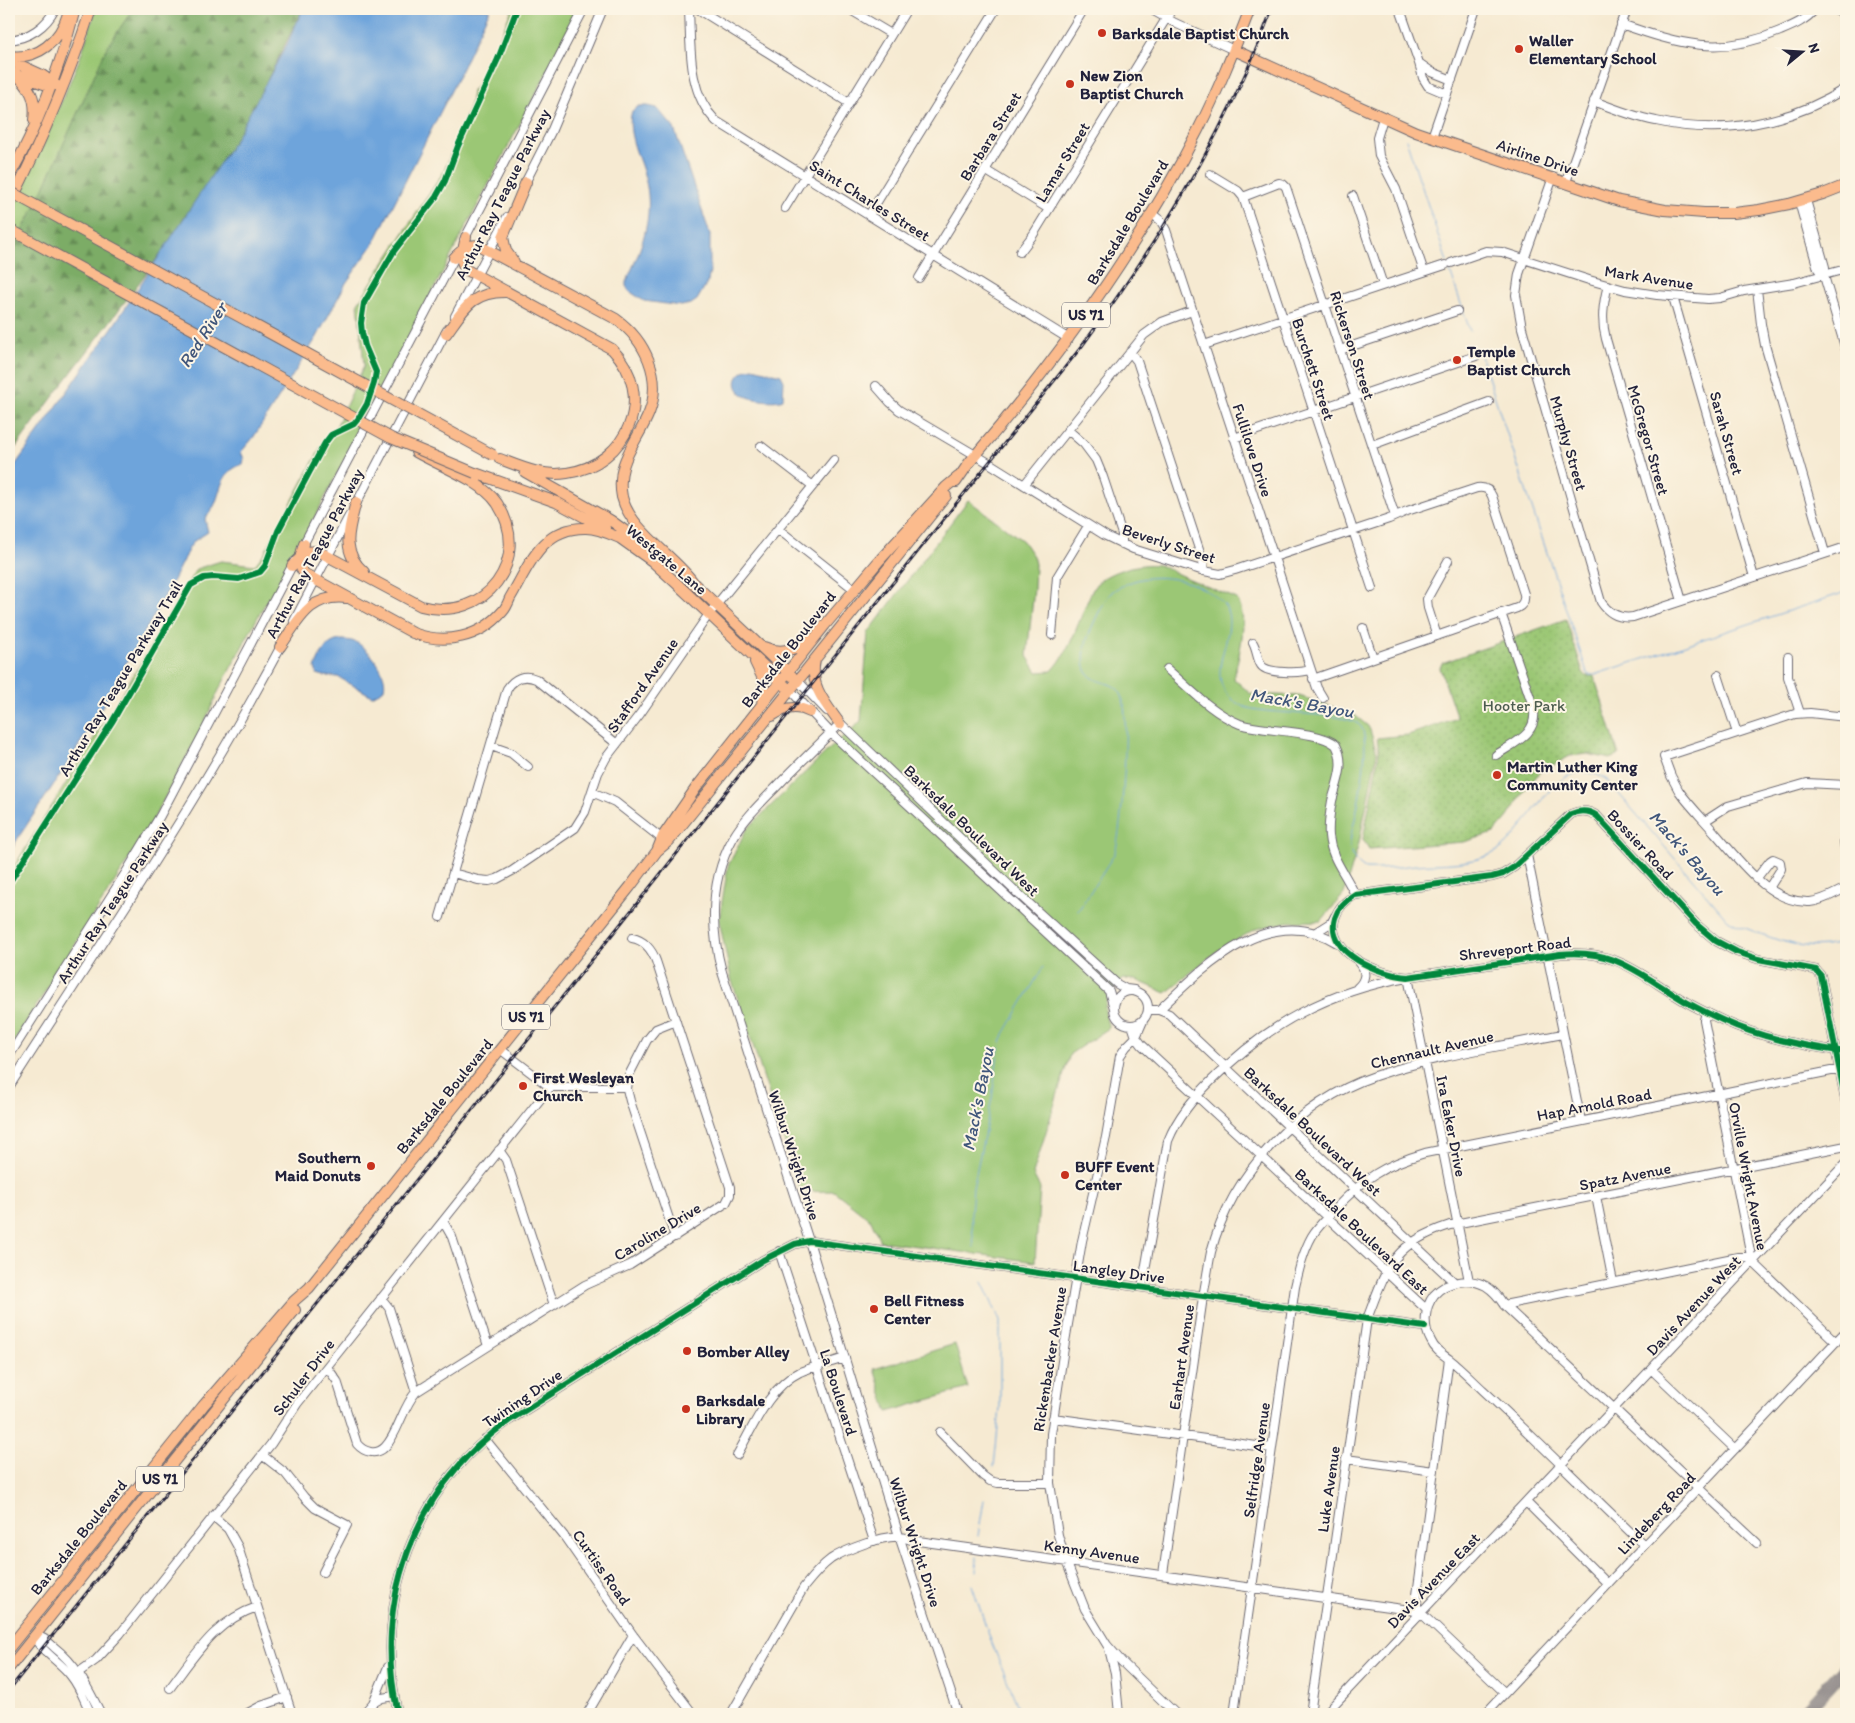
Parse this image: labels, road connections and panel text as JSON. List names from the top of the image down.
{
  "streets": {
    "main road": [
      "Airline Drive",
      "Barksdale Boulevard",
      "US 71",
      "Westgate Lane"
    ],
    "street": [
      "Barbara Street",
      "Lamar Street",
      "Arthur Ray Teague Parkway",
      "Saint Charles Street",
      "Mark Avenue",
      "Rickerson Street",
      "Burchett Street",
      "Sarah Street",
      "McGregor Street",
      "Murphy Street",
      "Fullilove Drive",
      "Beverly Street",
      "Stafford Avenue",
      "Barksdale Boulevard West",
      "Bossier Road",
      "Shreveport Road",
      "Chennault Avenue",
      "Hap Arnold Road",
      "Ira Eaker Drive",
      "Wilbur Wright Drive",
      "Spatz Avenue",
      "Orville Wright Avenue",
      "Caroline Drive",
      "Barksdale Boulevard East",
      "Langley Drive",
      "Davis Avenue West",
      "Earhart Avenue",
      "Rickenbacker Avenue",
      "Schuler Drive",
      "La Boulevard",
      "Twining Drive",
      "Selfridge Avenue",
      "Luke Avenue",
      "Lindeberg Road",
      "Kenny Avenue",
      "Curtiss Road",
      "Davis Avenue East"
    ],
    "cycle path": ["Arthur Ray Teague Parkway Trail"]
  },
  "crossings": [
    ["Barbara Street", "Saint Charles Street"],
    ["Airline Drive", "Barksdale Boulevard"],
    ["Airline Drive", "Murphy Street"],
    ["Saint Charles Street", "Barksdale Boulevard"],
    ["Barksdale Boulevard", "Fullilove Drive"],
    ["Barksdale Boulevard", "Beverly Street"],
    ["Barksdale Boulevard", "Westgate Lane"],
    ["Barksdale Boulevard", "Barksdale Boulevard West"],
    ["Mark Avenue", "Rickerson Street"],
    ["Mark Avenue", "Burchett Street"],
    ["Mark Avenue", "Sarah Street"],
    ["Mark Avenue", "McGregor Street"],
    ["Mark Avenue", "Murphy Street"],
    ["Mark Avenue", "Fullilove Drive"],
    ["Rickerson Street", "Burchett Street"],
    ["Rickerson Street", "Beverly Street"],
    ["Burchett Street", "Beverly Street"],
    ["McGregor Street", "Murphy Street"],
    ["Fullilove Drive", "Beverly Street"],
    ["Westgate Lane", "Stafford Avenue"],
    ["Westgate Lane", "Barksdale Boulevard West"],
    ["Barksdale Boulevard West", "Shreveport Road"],
    ["Barksdale Boulevard West", "Chennault Avenue"],
    ["Barksdale Boulevard West", "Hap Arnold Road"],
    ["Barksdale Boulevard West", "Wilbur Wright Drive"],
    ["Barksdale Boulevard West", "Spatz Avenue"],
    ["Barksdale Boulevard West", "Barksdale Boulevard East"],
    ["Barksdale Boulevard West", "Rickenbacker Avenue"],
    ["Barksdale Boulevard West", "Luke Avenue"],
    ["Bossier Road", "Shreveport Road"],
    ["Shreveport Road", "Ira Eaker Drive"],
    ["Shreveport Road", "Orville Wright Avenue"],
    ["Chennault Avenue", "Ira Eaker Drive"],
    ["Chennault Avenue", "Barksdale Boulevard East"],
    ["Chennault Avenue", "Earhart Avenue"],
    ["Hap Arnold Road", "Ira Eaker Drive"],
    ["Hap Arnold Road", "Orville Wright Avenue"],
    ["Hap Arnold Road", "Barksdale Boulevard East"],
    ["Hap Arnold Road", "Selfridge Avenue"],
    ["Ira Eaker Drive", "Spatz Avenue"],
    ["Wilbur Wright Drive", "Langley Drive"],
    ["Wilbur Wright Drive", "Twining Drive"],
    ["Wilbur Wright Drive", "Kenny Avenue"],
    ["Spatz Avenue", "Orville Wright Avenue"],
    ["Spatz Avenue", "Luke Avenue"],
    ["Orville Wright Avenue", "Davis Avenue West"],
    ["Orville Wright Avenue", "Lindeberg Road"],
    ["Caroline Drive", "Schuler Drive"],
    ["Barksdale Boulevard East", "Langley Drive"],
    ["Barksdale Boulevard East", "Earhart Avenue"],
    ["Barksdale Boulevard East", "Rickenbacker Avenue"],
    ["Barksdale Boulevard East", "Selfridge Avenue"],
    ["Barksdale Boulevard East", "Luke Avenue"],
    ["Langley Drive", "Earhart Avenue"],
    ["Langley Drive", "Rickenbacker Avenue"],
    ["Langley Drive", "Twining Drive"],
    ["Langley Drive", "Selfridge Avenue"],
    ["Langley Drive", "Luke Avenue"],
    ["Davis Avenue West", "Davis Avenue East"],
    ["Earhart Avenue", "Kenny Avenue"],
    ["Rickenbacker Avenue", "Kenny Avenue"],
    ["La Boulevard", "Twining Drive"],
    ["La Boulevard", "Kenny Avenue"],
    ["Twining Drive", "Curtiss Road"],
    ["Selfridge Avenue", "Kenny Avenue"],
    ["Luke Avenue", "Kenny Avenue"],
    ["Kenny Avenue", "Davis Avenue East"]
  ],
  "water": ["Red River", "Mack's Bayou"],
  "parks": ["Hooter Park"],
  "places": [
    "Barksdale Baptist Church",
    "Waller Elementary School",
    "New Zion Baptist Church",
    "Temple Baptist Church",
    "Martin Luther King Community Center",
    "First Wesleyan Church",
    "Southern Maid Donuts",
    "BUFF Event Center",
    "Bell Fitness Center",
    "Bomber Alley",
    "Barksdale Library"
  ],
  "north": "right"
}
